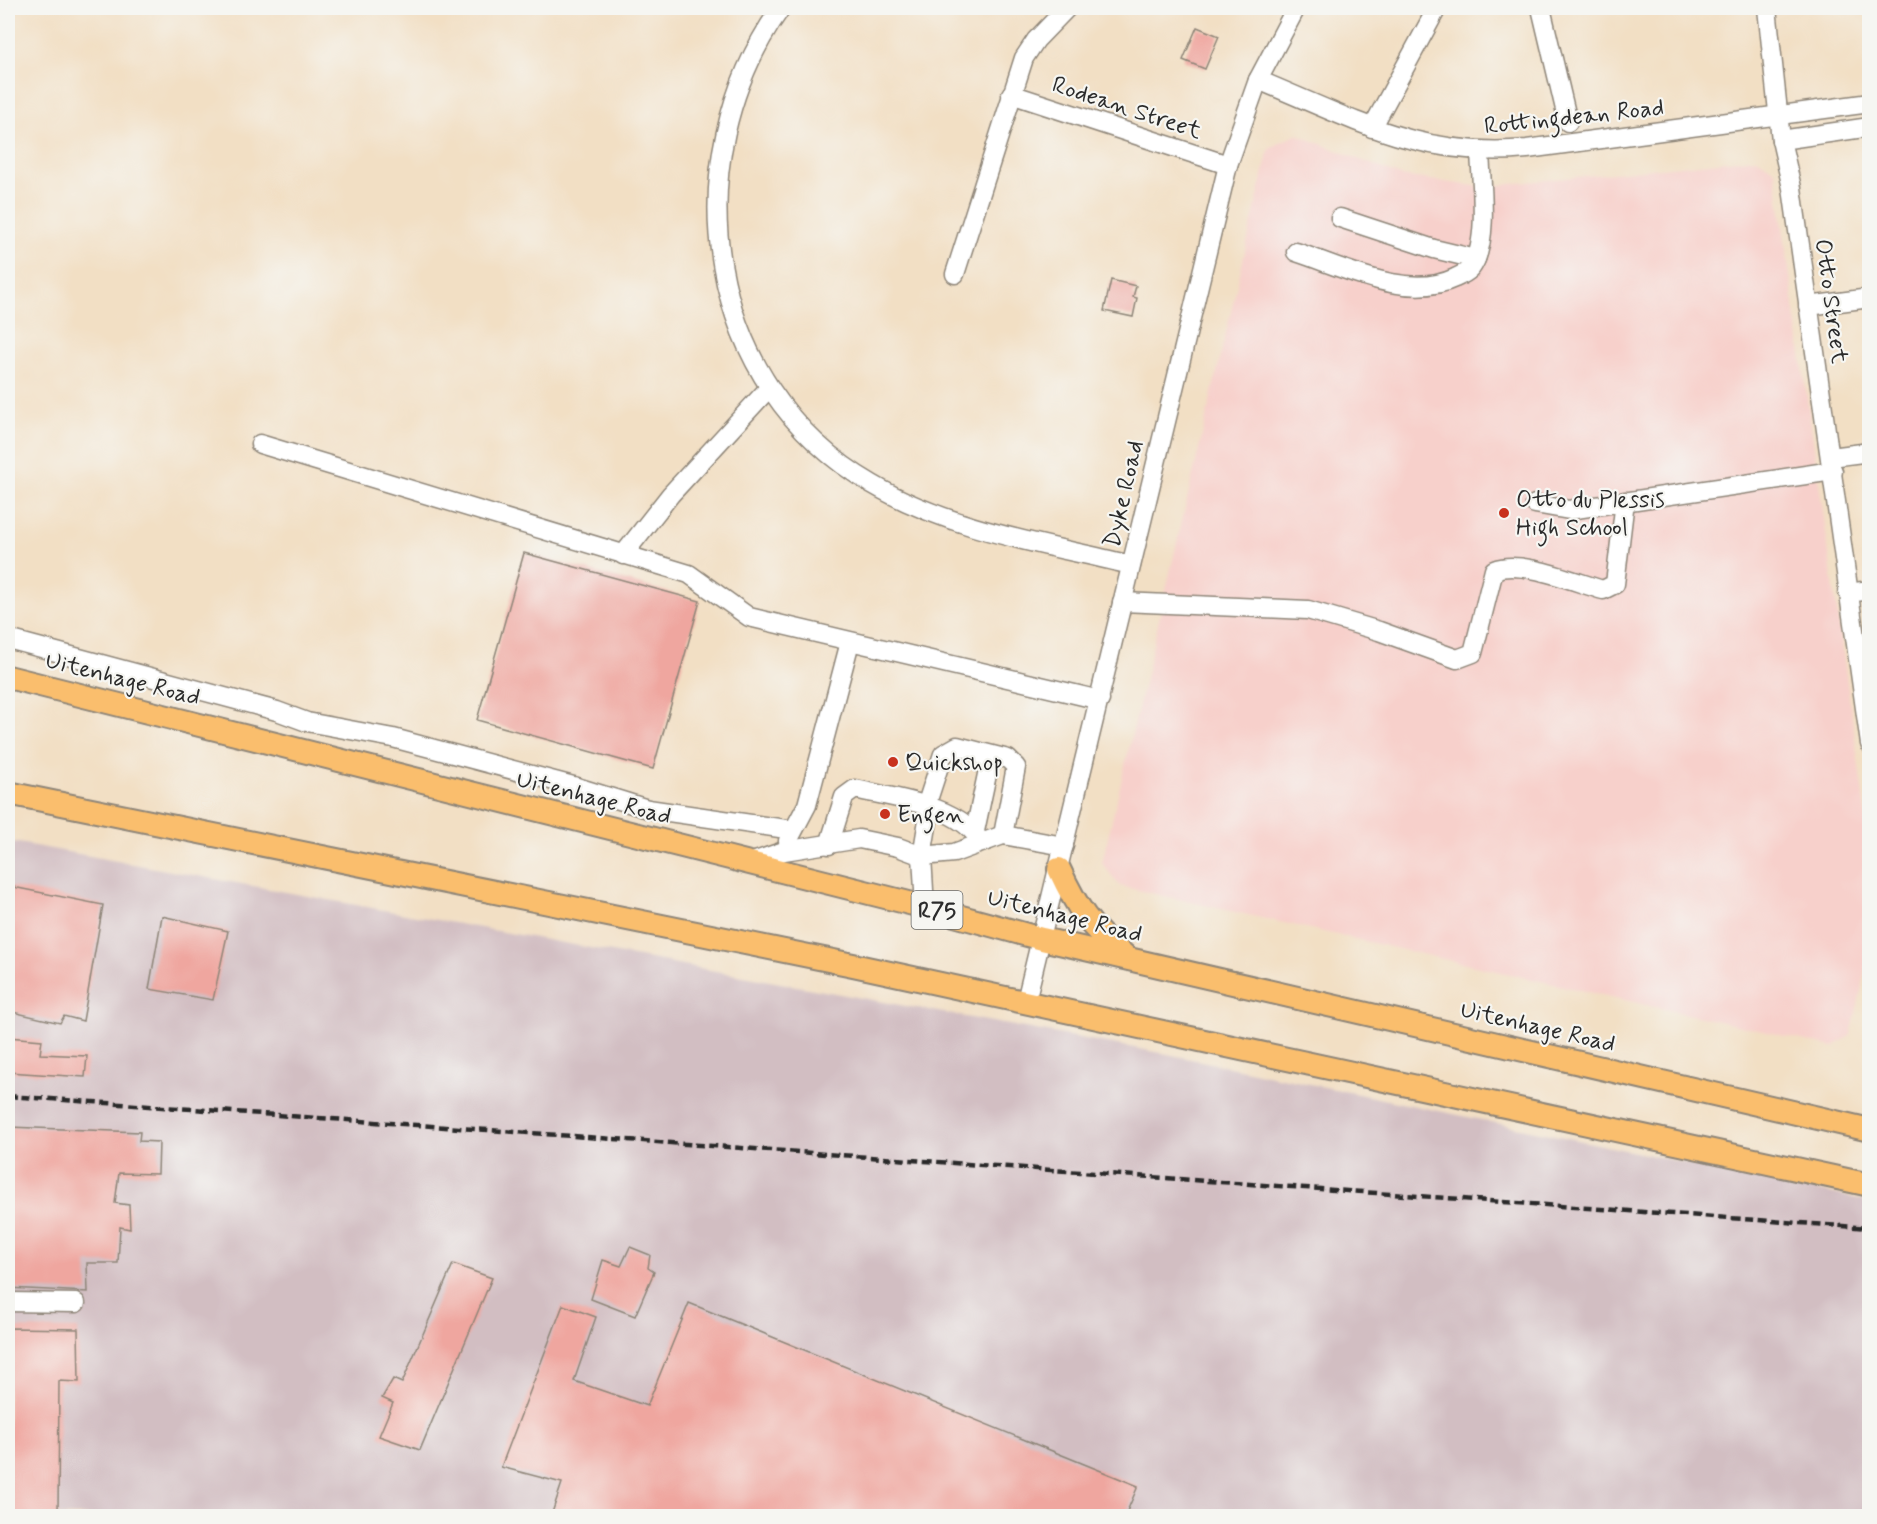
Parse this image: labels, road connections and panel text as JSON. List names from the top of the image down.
{
  "streets": {
    "main road": ["Uitenhage Road", "R75"],
    "street": [
      "Rodean Street",
      "Rottingdean Road",
      "Otto Street",
      "Dyke Road"
    ]
  },
  "crossings": [
    ["Rodean Street", "Dyke Road"],
    ["Rottingdean Road", "Otto Street"],
    ["Rottingdean Road", "Dyke Road"],
    ["Dyke Road", "Uitenhage Road"]
  ],
  "places": ["Otto du Plessis High School", "Quickshop", "Engen"]
}
